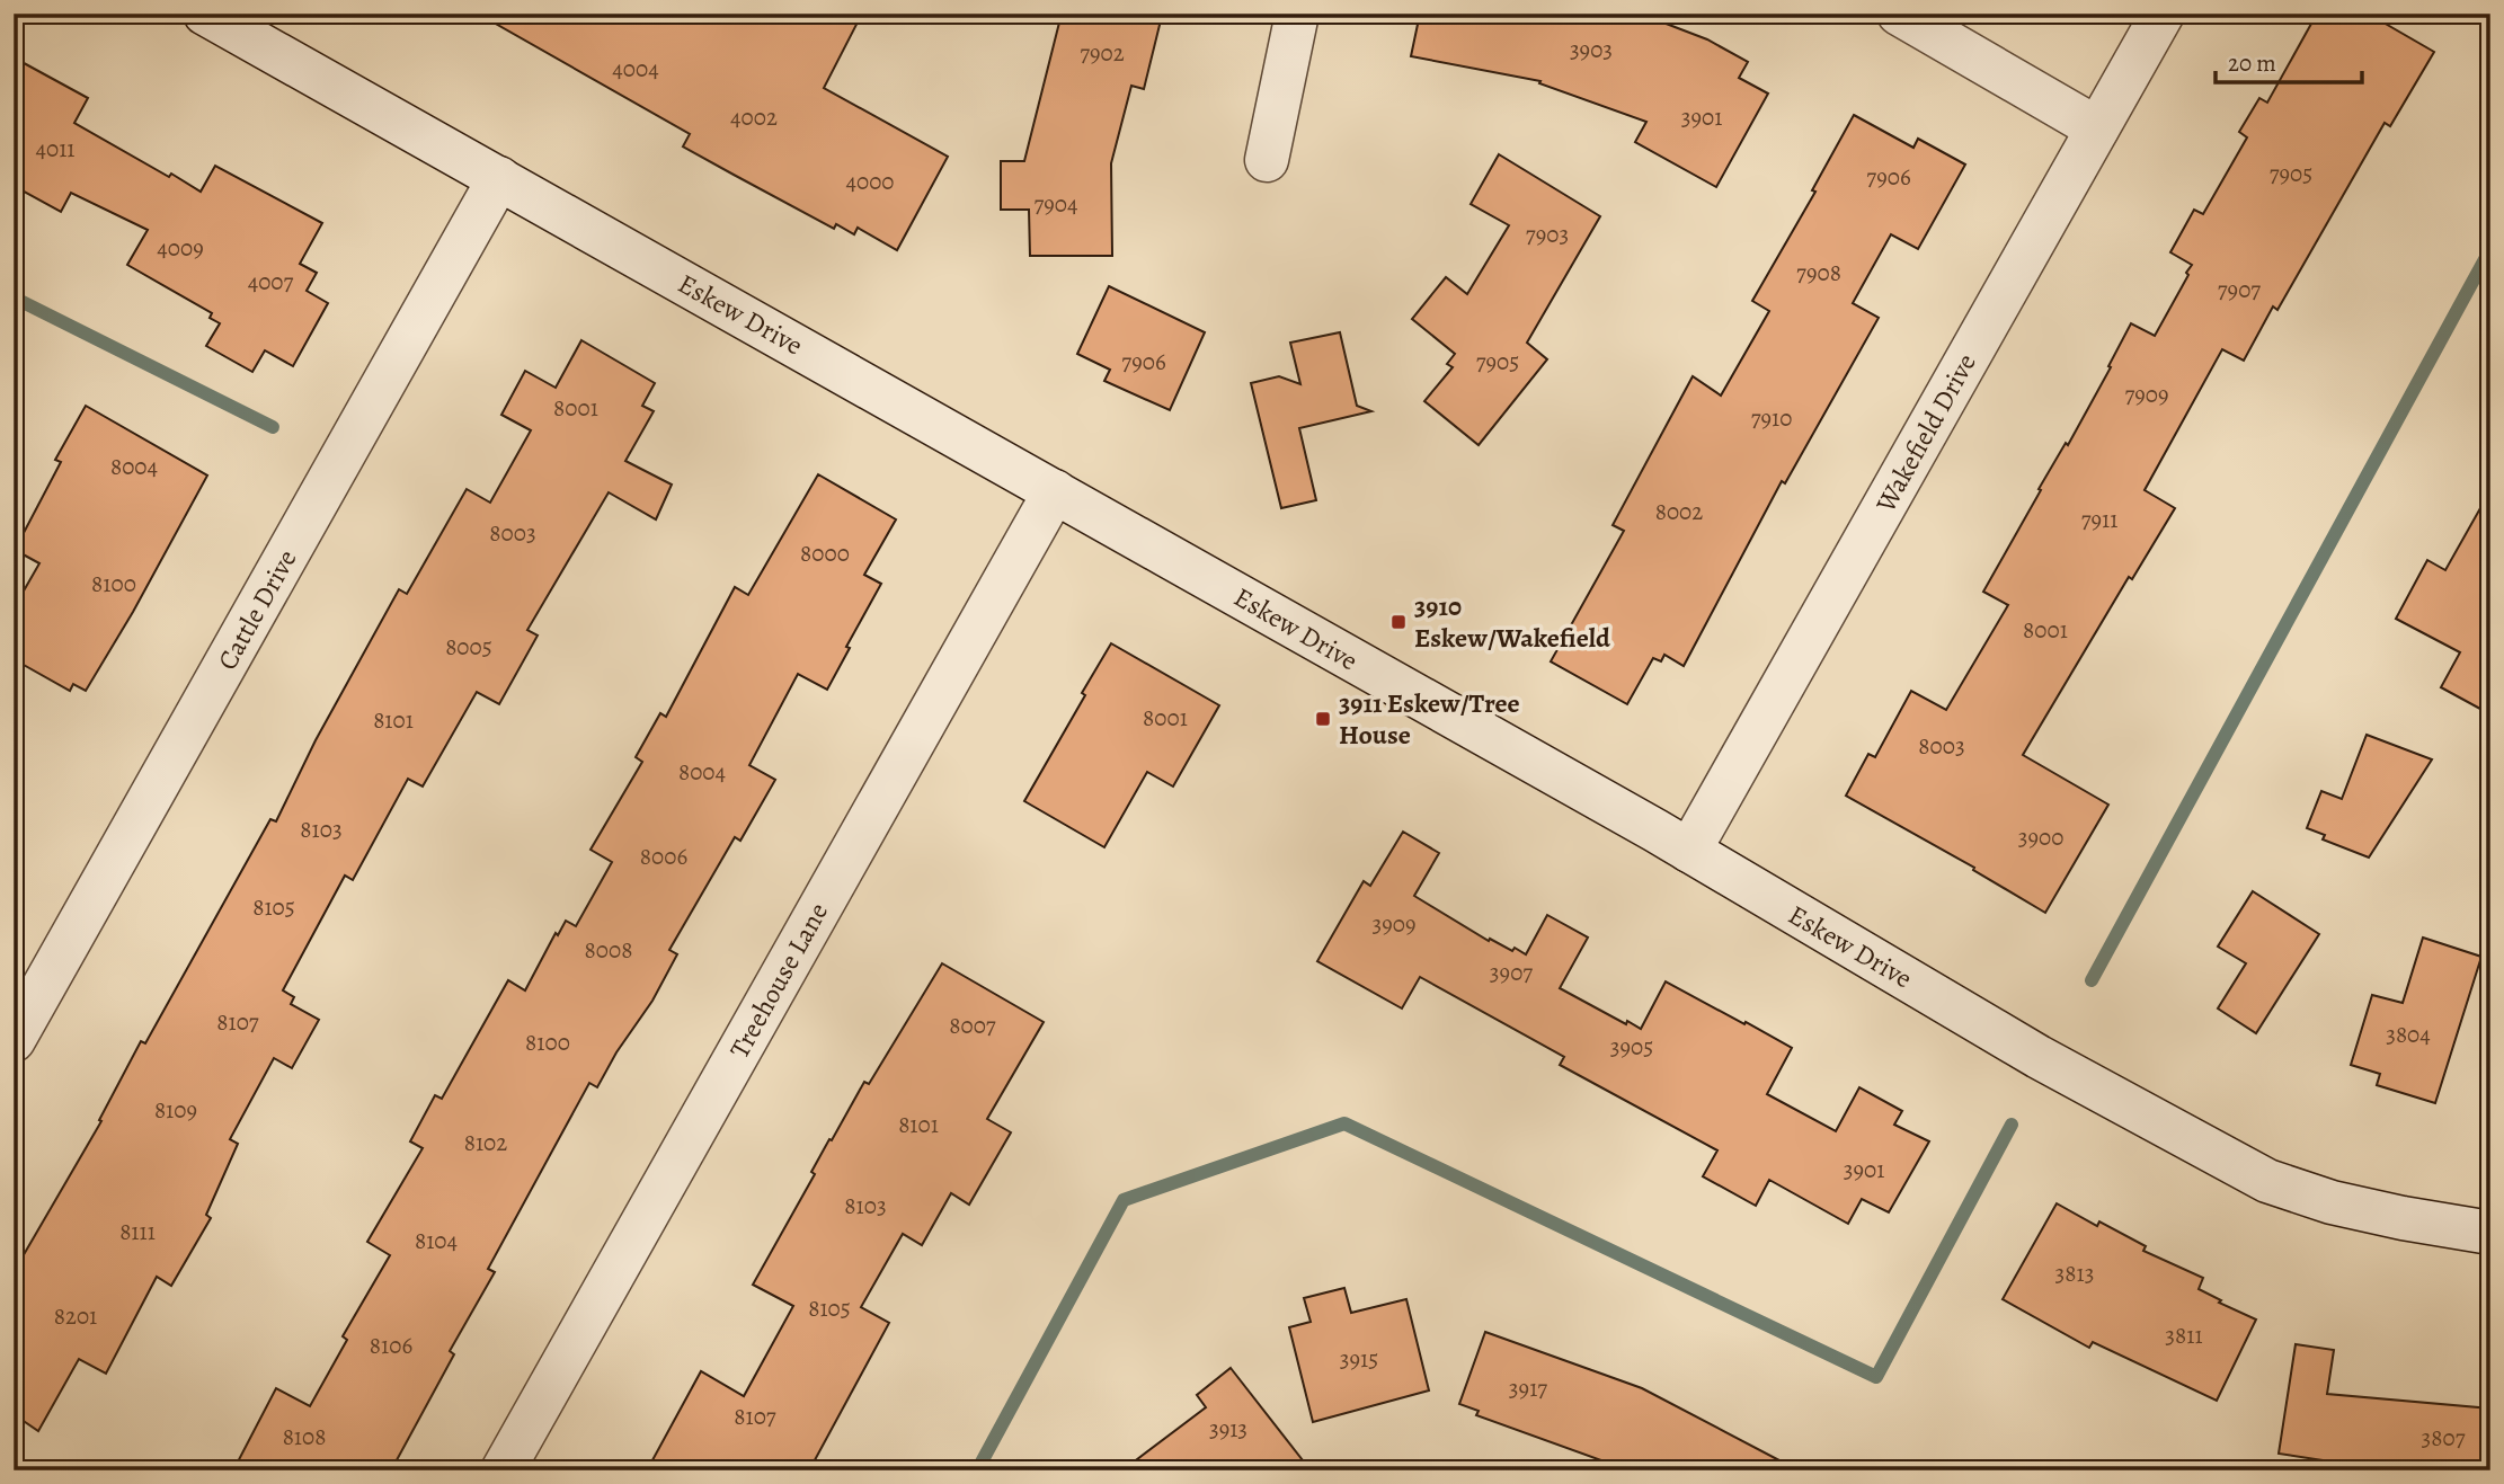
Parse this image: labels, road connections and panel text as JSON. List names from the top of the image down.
{
  "streets": {
    "street": [
      "Eskew Drive",
      "Wakefield Drive",
      "Cattle Drive",
      "Treehouse Lane"
    ]
  },
  "crossings": [
    ["Eskew Drive", "Wakefield Drive"],
    ["Eskew Drive", "Cattle Drive"],
    ["Eskew Drive", "Treehouse Lane"]
  ],
  "places": {
    "transit": ["3910 Eskew/Wakefield", "3911 Eskew/Tree House"]
  },
  "house_numbers": [
    "3903",
    "7902",
    "4004",
    "4002",
    "3901",
    "4011",
    "7905",
    "7906",
    "4000",
    "7904",
    "7903",
    "4009",
    "7908",
    "4007",
    "7907",
    "7906",
    "7905",
    "7909",
    "8001",
    "7910",
    "8004",
    "8002",
    "7911",
    "8003",
    "8000",
    "8100",
    "8001",
    "8005",
    "8001",
    "8101",
    "8003",
    "8004",
    "8103",
    "3900",
    "8006",
    "8105",
    "3909",
    "8008",
    "3907",
    "8107",
    "8007",
    "3804",
    "8100",
    "3905",
    "8109",
    "8101",
    "8102",
    "3901",
    "8103",
    "8111",
    "8104",
    "3813",
    "8105",
    "8201",
    "3811",
    "8106",
    "3915",
    "3917",
    "8107",
    "3913",
    "8108",
    "3807"
  ],
  "scale_bar": "20 m"
}
